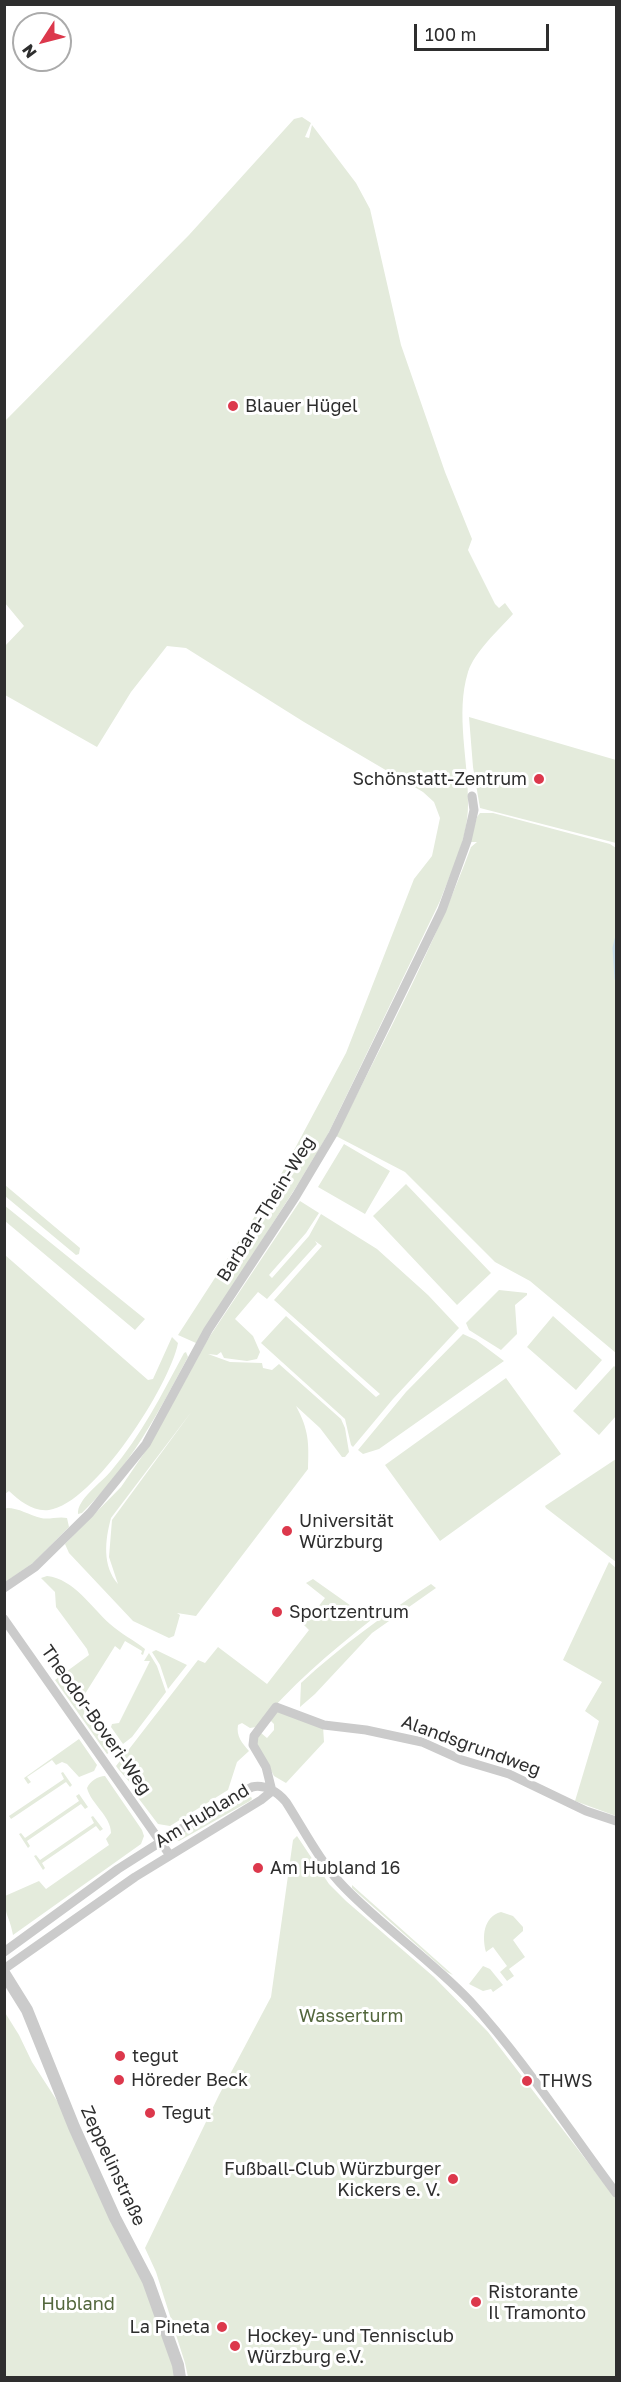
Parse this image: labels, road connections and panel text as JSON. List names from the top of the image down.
{
  "streets": {
    "street": [
      "Barbara-Thein-Weg",
      "Theodor-Boveri-Weg",
      "Alandsgrundweg",
      "Am Hubland",
      "Zeppelinstraße"
    ]
  },
  "crossings": [
    ["Theodor-Boveri-Weg", "Am Hubland"],
    ["Alandsgrundweg", "Am Hubland"],
    ["Am Hubland", "Zeppelinstraße"]
  ],
  "parks": ["Wasserturm", "Hubland"],
  "places": [
    "Blauer Hügel",
    "Schönstatt-Zentrum",
    "Universität Würzburg",
    "Sportzentrum",
    "Am Hubland 16",
    "tegut",
    "Höreder Beck",
    "THWS",
    "Tegut",
    "Fußball-Club Würzburger Kickers e. V.",
    "Ristorante Il Tramonto",
    "La Pineta",
    "Hockey- und Tennisclub Würzburg e.V."
  ],
  "scale_bar": "100 m",
  "north": "bottom left"
}
